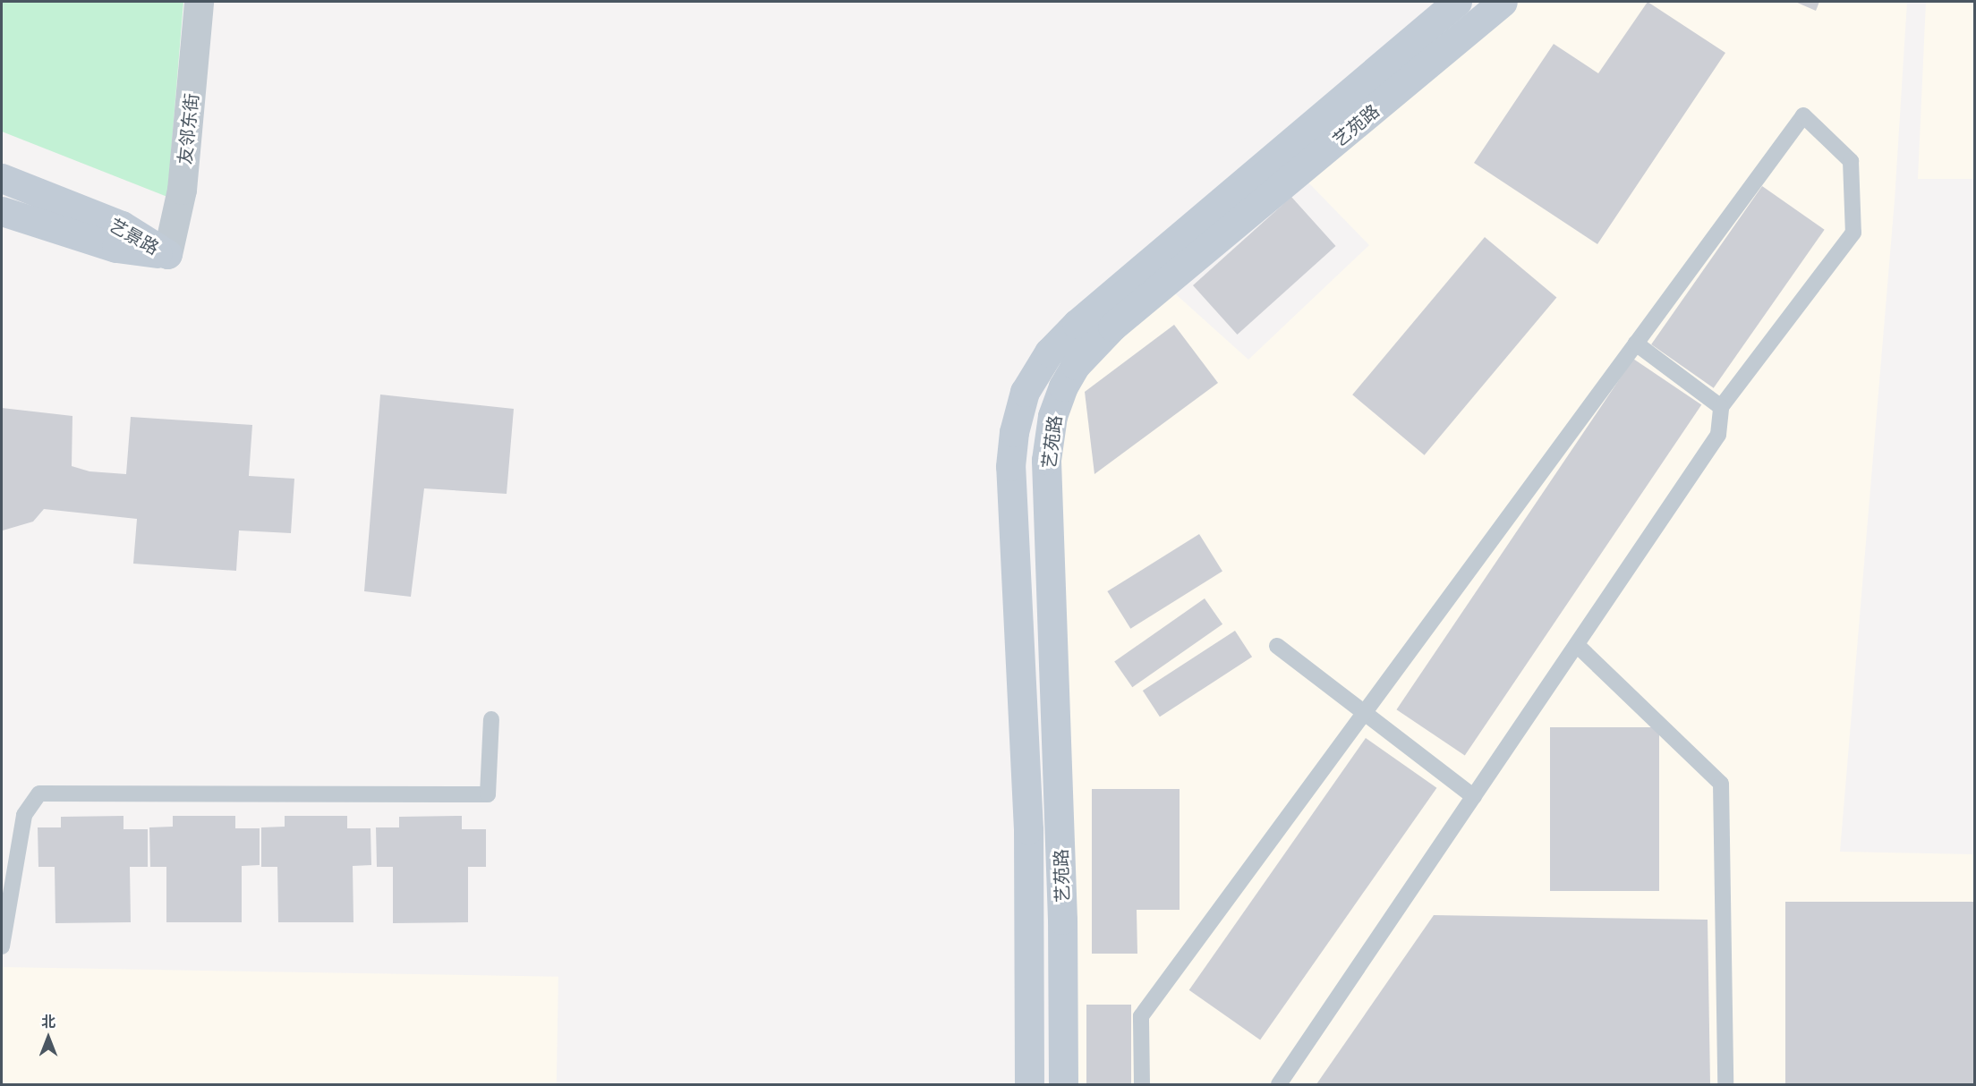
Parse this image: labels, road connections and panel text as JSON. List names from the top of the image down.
{
  "streets": {
    "street": ["艺苑路", "友邻东街", "艺景路"]
  },
  "crossings": [
    ["友邻东街", "艺景路"]
  ],
  "north": "top"
}
